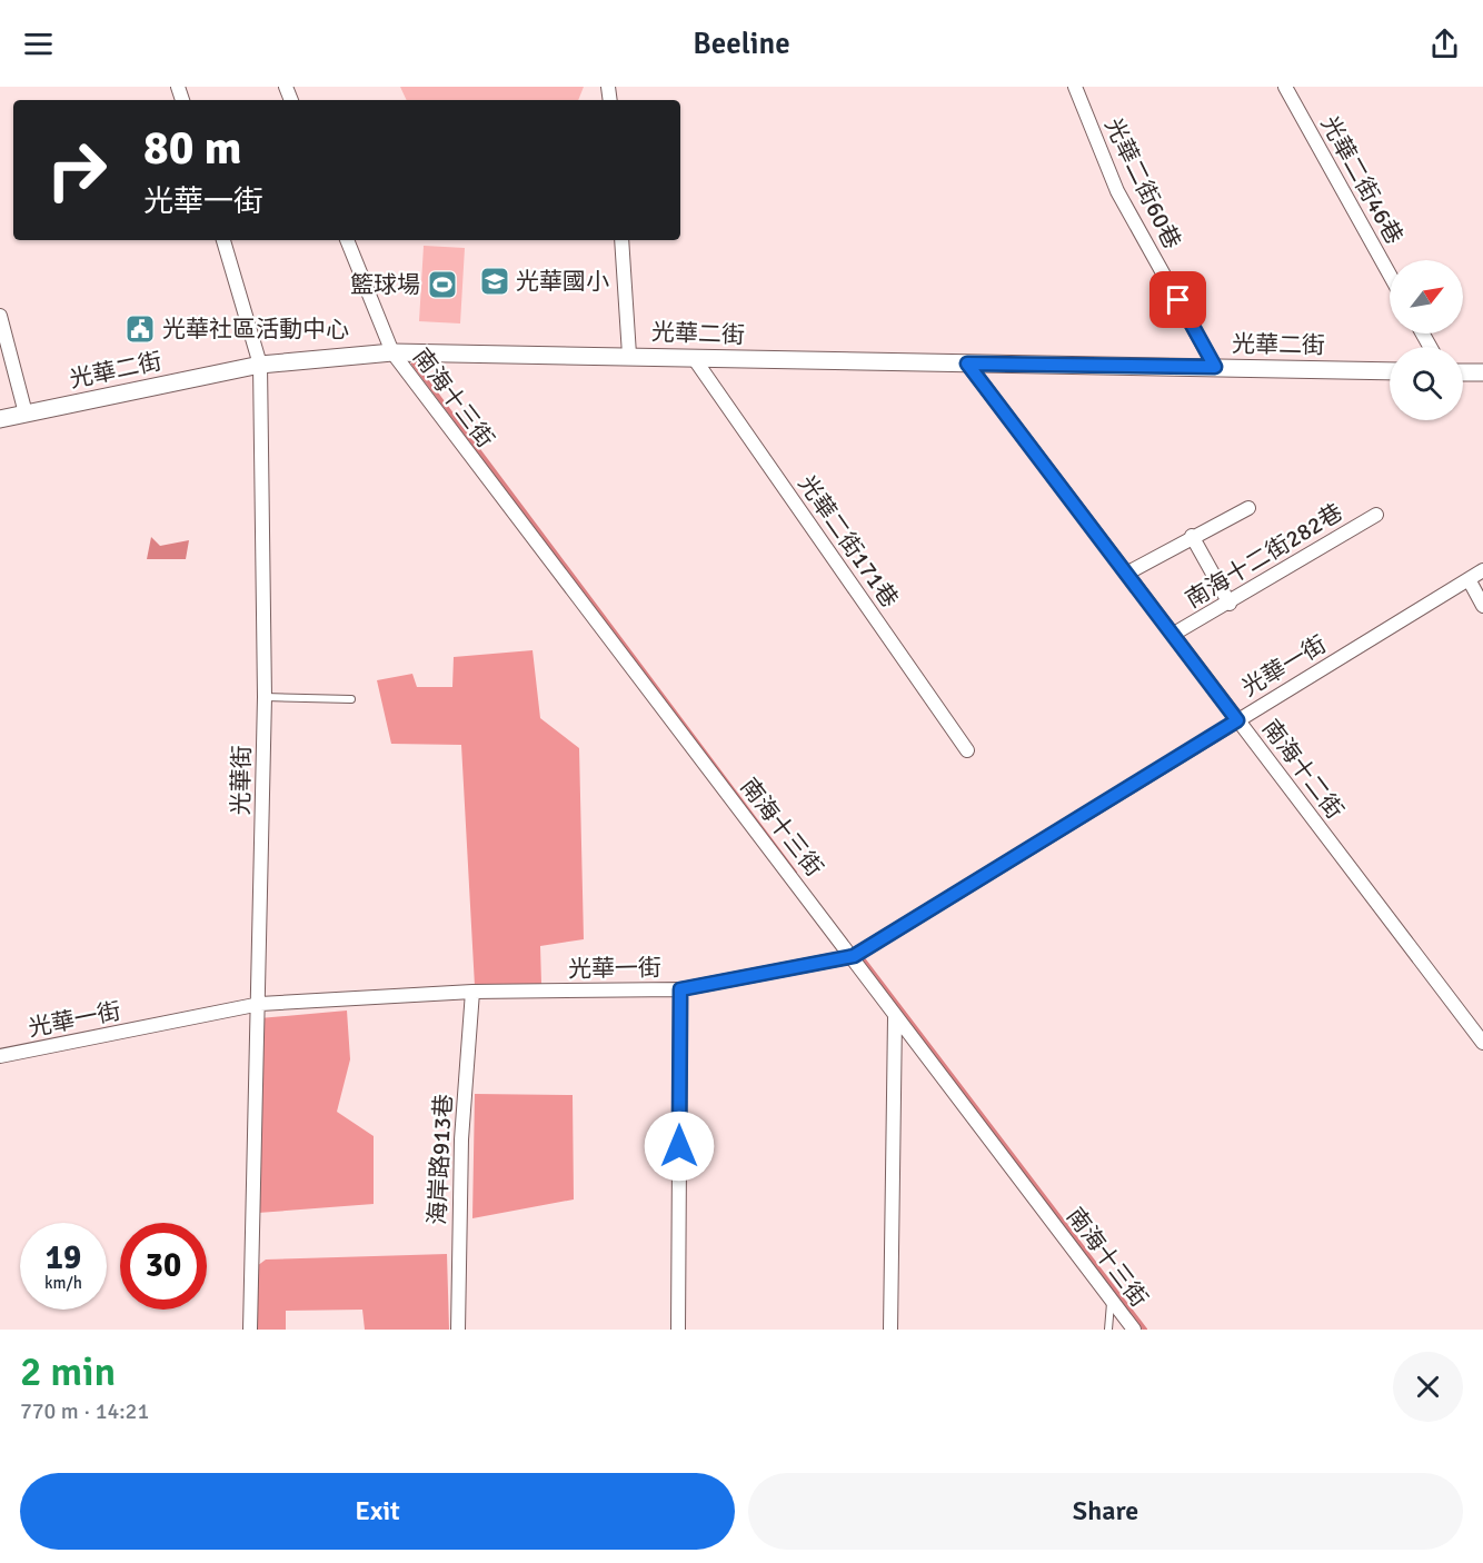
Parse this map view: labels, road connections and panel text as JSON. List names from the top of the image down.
{
  "streets": {
    "street": [
      "光華二街46巷",
      "光華二街60巷",
      "光華二街",
      "南海十三街",
      "光華二街171巷",
      "南海十二街282巷",
      "光華一街",
      "南海十二街",
      "光華街",
      "海岸路913巷"
    ]
  },
  "crossings": [
    ["光華二街60巷", "光華二街"],
    ["光華二街", "南海十三街"],
    ["光華二街", "光華二街171巷"],
    ["光華二街", "南海十二街"],
    ["光華二街", "光華街"],
    ["南海十三街", "光華一街"],
    ["南海十二街282巷", "南海十二街"],
    ["光華一街", "南海十二街"],
    ["光華一街", "光華街"],
    ["光華一街", "海岸路913巷"]
  ],
  "places": {
    "school or university": ["光華國小"],
    "sports": ["籃球場"],
    "public building": ["光華社區活動中心"]
  },
  "north": "top right",
  "page": {
    "header": "Beeline",
    "turn": ["80 m", "光華一街"],
    "speed": "19 km/h",
    "limit": "30",
    "heading": ["2 min", "770 m · 14:21"],
    "buttons": ["Exit", "Share"]
  }
}
